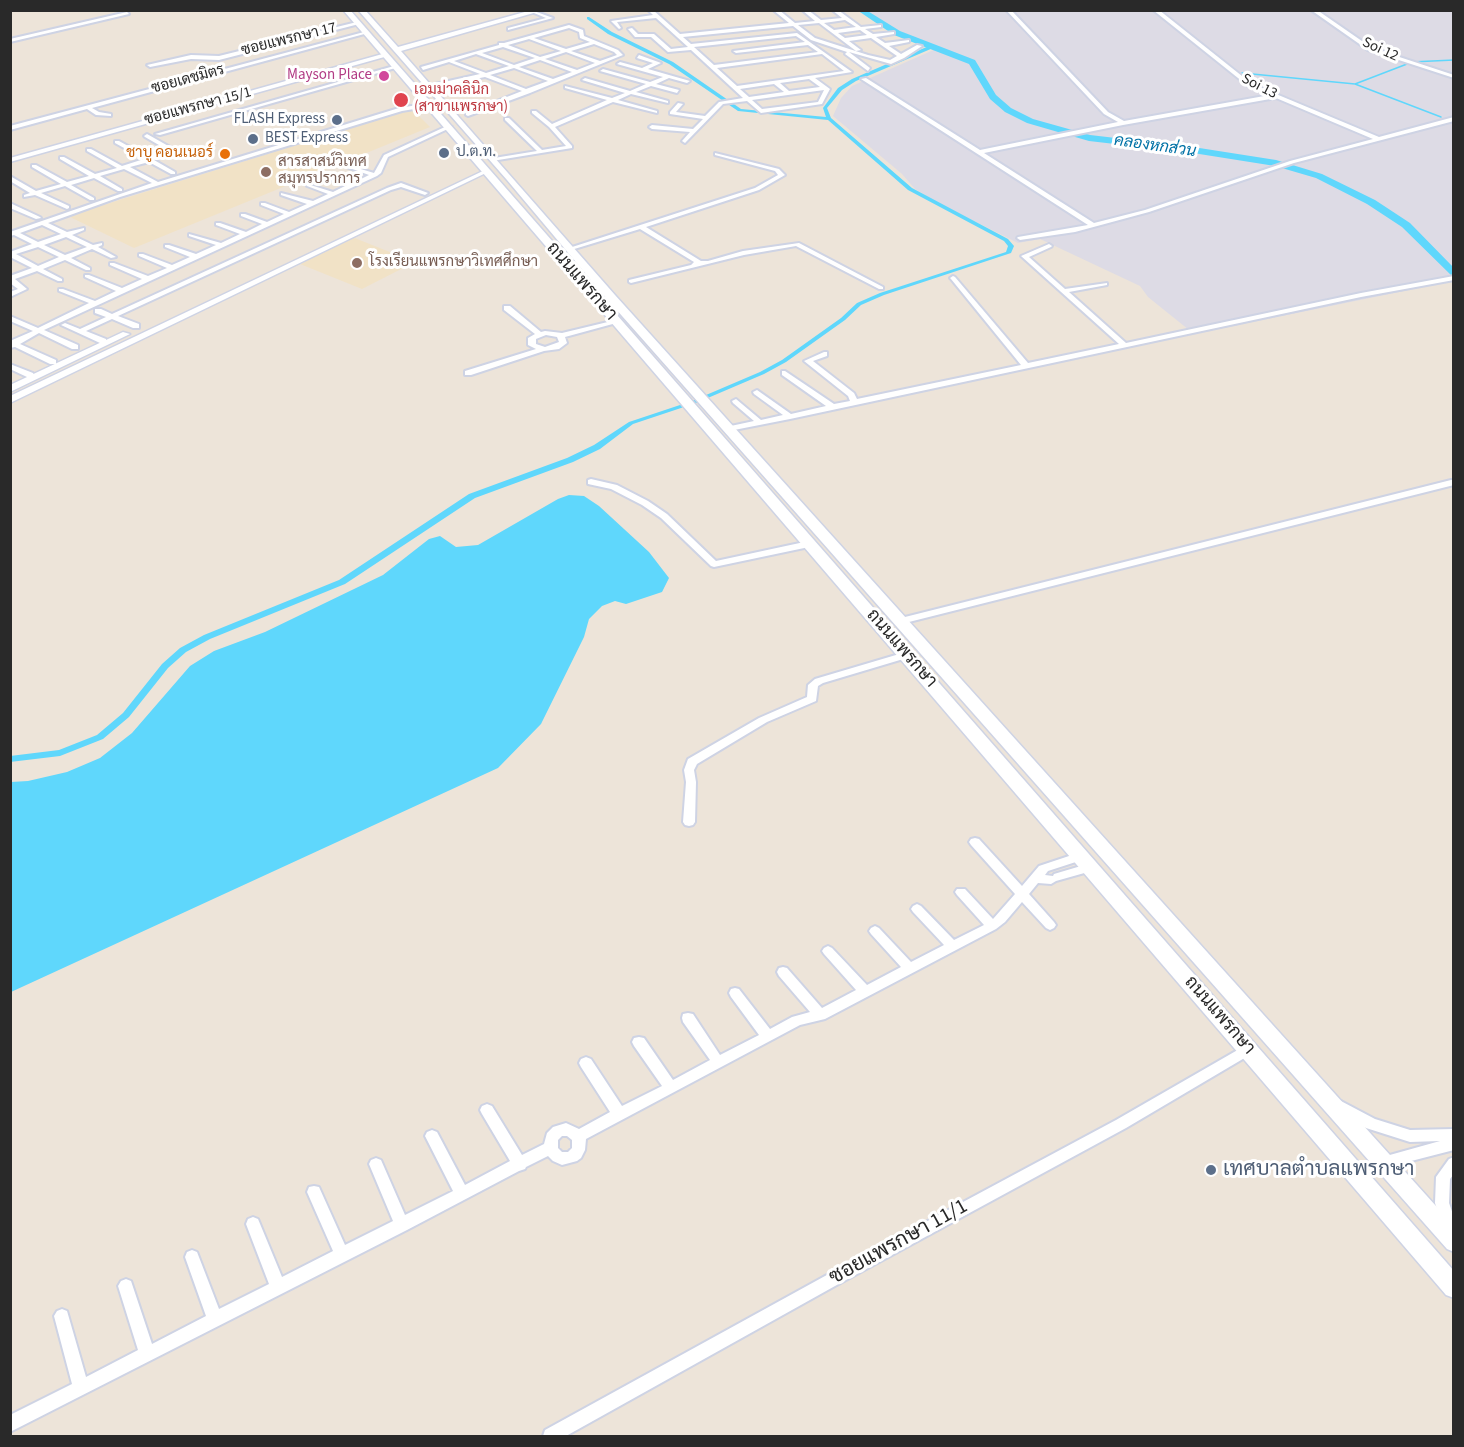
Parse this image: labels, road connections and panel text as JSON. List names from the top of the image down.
{
  "streets": {
    "main road": ["ถนนแพรกษา"],
    "street": [
      "ซอยแพรกษา 17",
      "Soi 12",
      "ซอยเดชมิตร",
      "Soi 13",
      "ซอยแพรกษา 15/1",
      "ซอยแพรกษา 11/1"
    ]
  },
  "crossings": [
    ["ซอยแพรกษา 17", "ถนนแพรกษา"],
    ["ซอยเดชมิตร", "ถนนแพรกษา"],
    ["ซอยแพรกษา 15/1", "ถนนแพรกษา"],
    ["ถนนแพรกษา", "ซอยแพรกษา 11/1"]
  ],
  "water": ["คลองหกส่วน"],
  "places": [
    "Mayson Place",
    "เอมม่าคลินิก (สาขาแพรกษา)",
    "FLASH Express",
    "BEST Express",
    "ป.ต.ท.",
    "ชาบู คอนเนอร์",
    "สารสาสน์วิเทศ สมุทรปราการ",
    "โรงเรียนแพรกษาวิเทศศึกษา",
    "เทศบาลตำบลแพรกษา"
  ]
}
